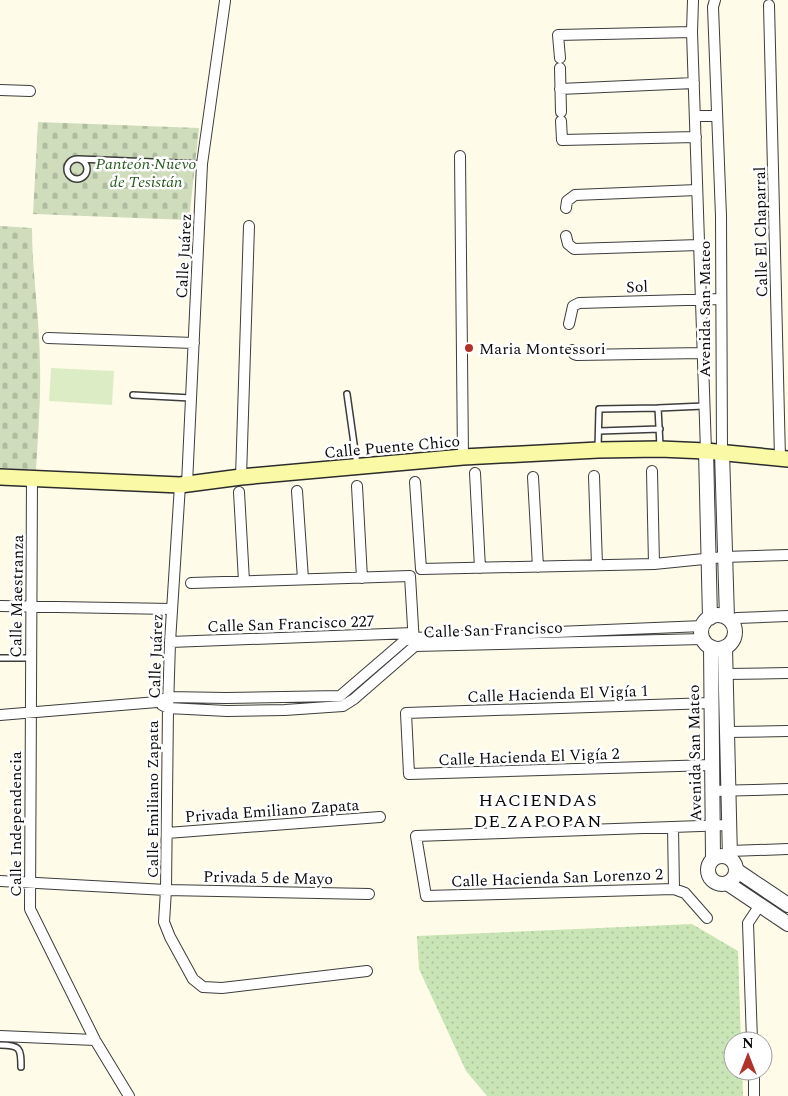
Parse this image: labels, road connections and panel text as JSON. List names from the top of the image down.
{
  "streets": {
    "main road": ["Calle Puente Chico"],
    "street": [
      "Calle El Chaparral",
      "Calle Juárez",
      "Sol",
      "Avenida San Mateo",
      "Calle Maestranza",
      "Calle San Francisco 227",
      "Calle San Francisco",
      "Calle Hacienda El Vigía 1",
      "Calle Hacienda El Vigía 2",
      "Calle Emiliano Zapata",
      "Privada Emiliano Zapata",
      "Calle Independencia",
      "Privada 5 de Mayo",
      "Calle Hacienda San Lorenzo 2"
    ]
  },
  "crossings": [
    ["Calle El Chaparral", "Calle Puente Chico"],
    ["Calle Juárez", "Calle Puente Chico"],
    ["Calle Juárez", "Calle San Francisco 227"],
    ["Calle Juárez", "Calle Emiliano Zapata"],
    ["Sol", "Avenida San Mateo"],
    ["Avenida San Mateo", "Calle Puente Chico"],
    ["Avenida San Mateo", "Calle San Francisco"],
    ["Avenida San Mateo", "Calle Hacienda El Vigía 1"],
    ["Avenida San Mateo", "Calle Hacienda El Vigía 2"],
    ["Calle Puente Chico", "Calle Maestranza"],
    ["Calle Maestranza", "Calle Independencia"],
    ["Calle San Francisco 227", "Calle San Francisco"],
    ["Calle Hacienda El Vigía 1", "Calle Hacienda El Vigía 2"],
    ["Calle Emiliano Zapata", "Privada Emiliano Zapata"],
    ["Calle Emiliano Zapata", "Privada 5 de Mayo"],
    ["Calle Independencia", "Privada 5 de Mayo"]
  ],
  "districts": ["HACIENDAS DE ZAPOPAN"],
  "parks": ["Panteón Nuevo de Tesistán"],
  "places": ["Maria Montessori"],
  "north": "top"
}
